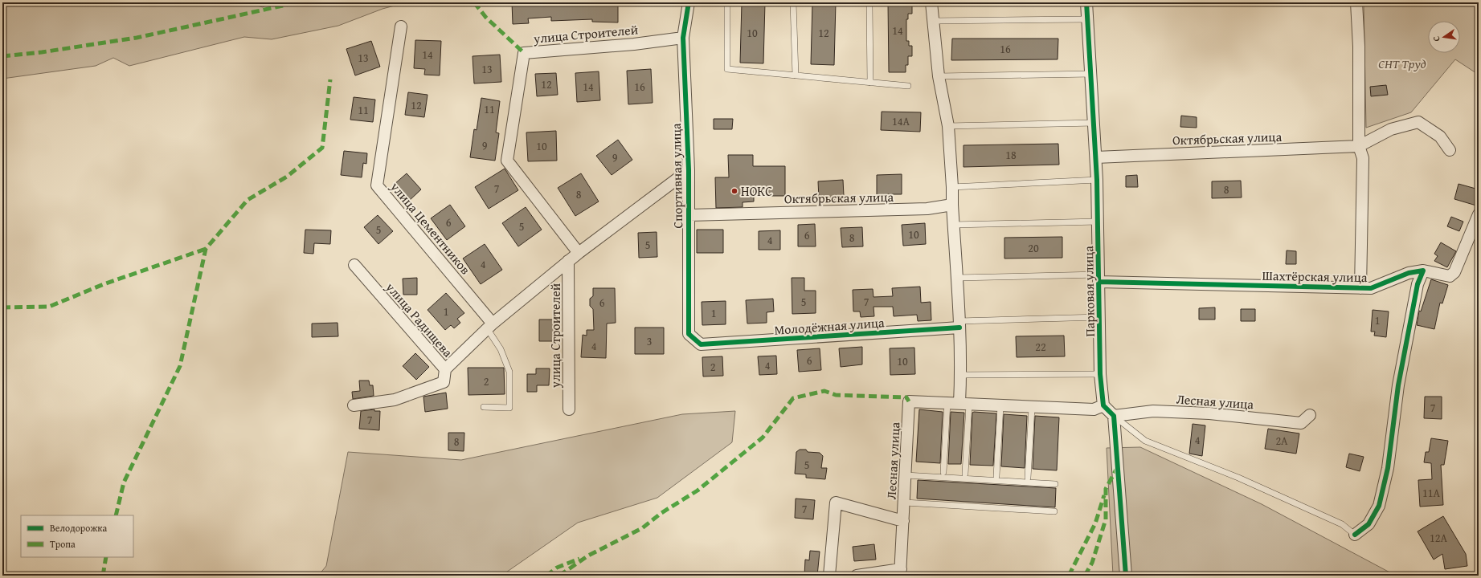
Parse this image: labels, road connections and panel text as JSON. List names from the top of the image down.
{
  "streets": {
    "street": [
      "улица Строителей",
      "Октябрьская улица",
      "Спортивная улица",
      "улица Цементников",
      "Шахтёрская улица",
      "Парковая улица",
      "улица Радищева",
      "Молодёжная улица",
      "Лесная улица"
    ]
  },
  "crossings": [
    ["улица Строителей", "Спортивная улица"],
    ["Октябрьская улица", "Спортивная улица"],
    ["Октябрьская улица", "Парковая улица"],
    ["Спортивная улица", "Молодёжная улица"],
    ["Шахтёрская улица", "Парковая улица"]
  ],
  "parks": ["СНТ Труд"],
  "places": ["НОКС"],
  "house_numbers": [
    "14",
    "10",
    "12",
    "16",
    "14",
    "13",
    "13",
    "12",
    "14",
    "16",
    "12",
    "11",
    "11",
    "14А",
    "9",
    "10",
    "18",
    "9",
    "7",
    "8",
    "8",
    "6",
    "5",
    "5",
    "10",
    "6",
    "8",
    "4",
    "5",
    "20",
    "4",
    "5",
    "7",
    "6",
    "1",
    "1",
    "1",
    "3",
    "4",
    "22",
    "6",
    "10",
    "4",
    "2",
    "2",
    "7",
    "7",
    "4",
    "2А",
    "8",
    "5",
    "11А",
    "7",
    "12А"
  ],
  "legend": ["Велодорожка", "Тропа"],
  "north": "left"
}
